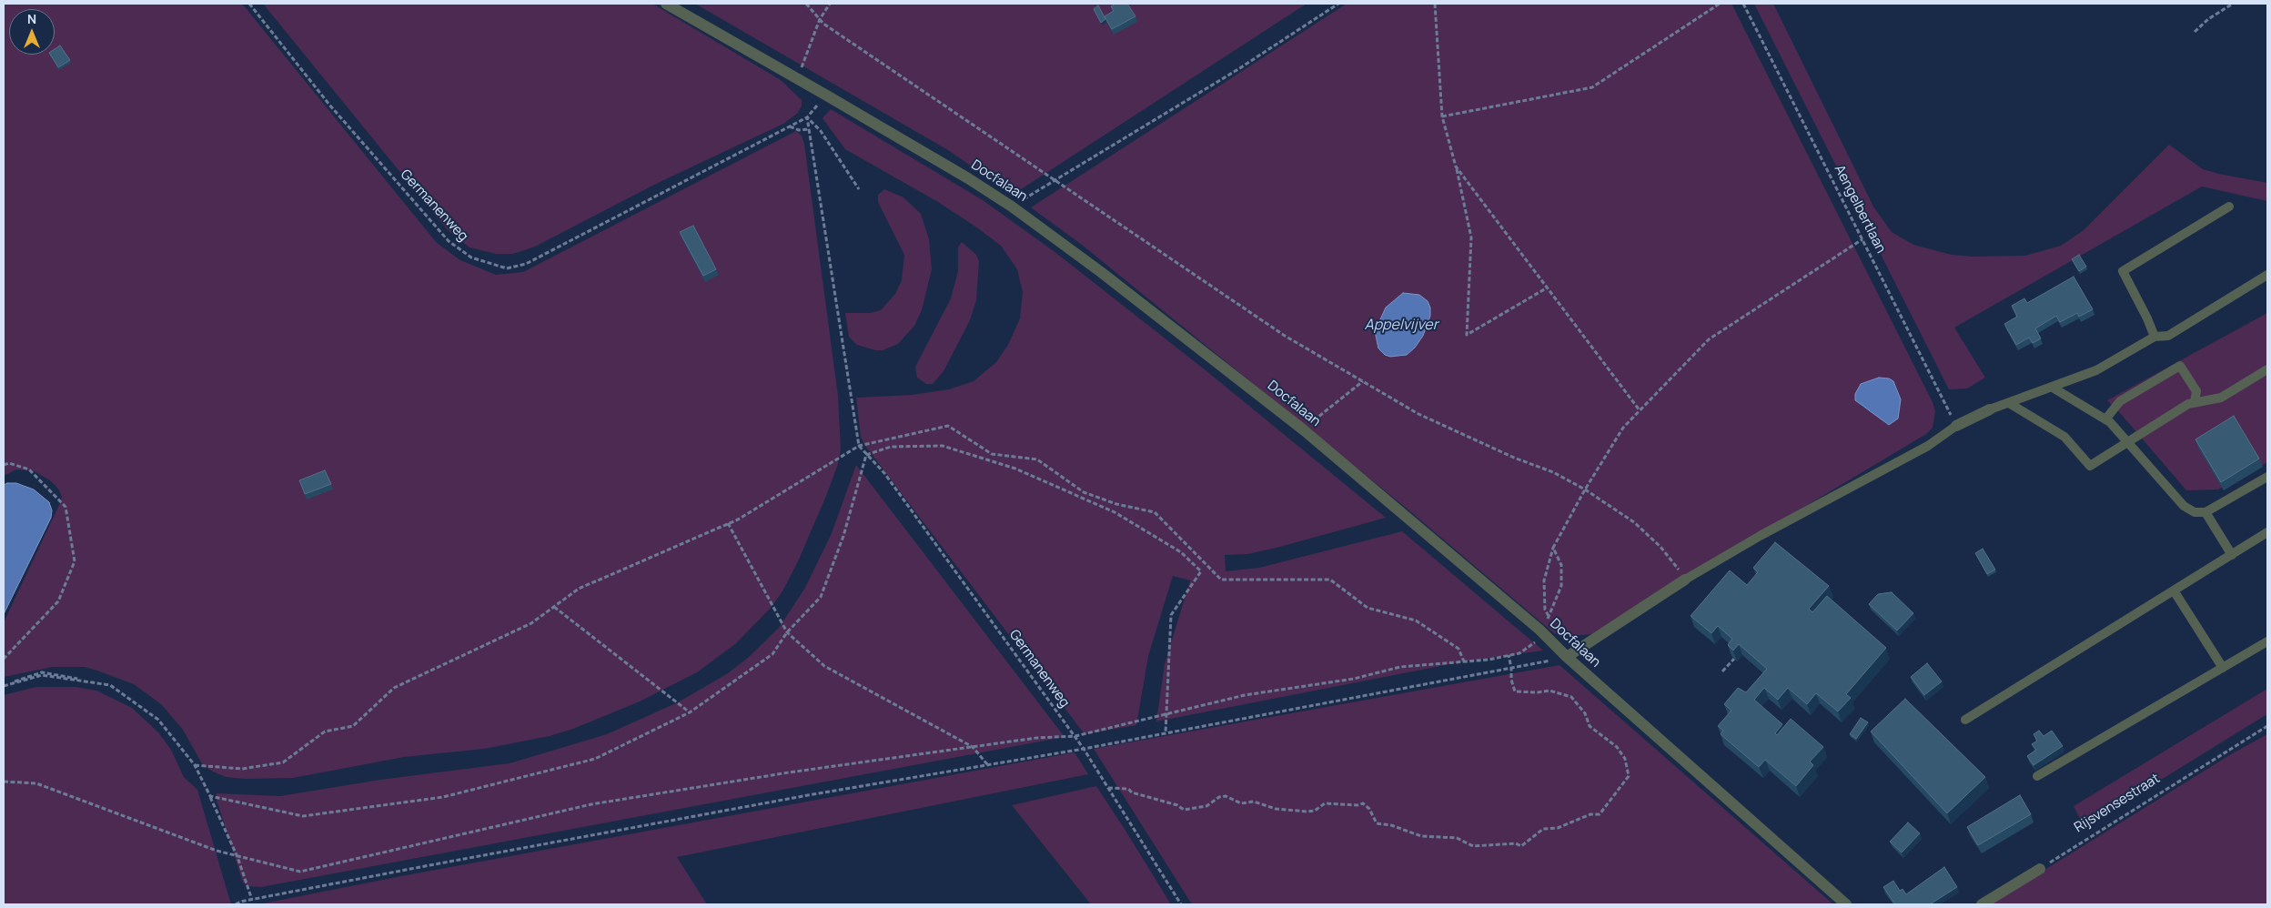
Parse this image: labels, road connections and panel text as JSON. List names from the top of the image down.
{
  "streets": {
    "street": ["Docfalaan"],
    "path": ["Germanenweg", "Aengelbertlaan", "Rijsvensestraat"]
  },
  "water": ["Appelvijver"],
  "north": "top"
}
